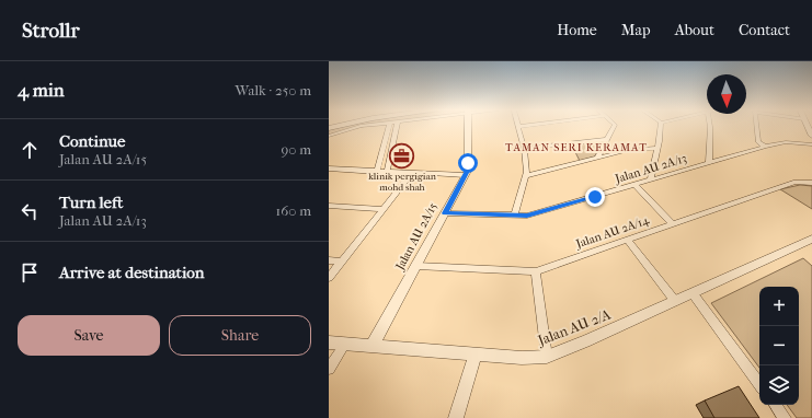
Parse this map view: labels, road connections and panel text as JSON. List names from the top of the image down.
{
  "streets": {
    "street": [
      "Jalan AU 2A/13",
      "Jalan AU 2A/14",
      "Jalan AU 2A/15",
      "Jalan AU 2/A"
    ]
  },
  "crossings": [
    ["Jalan AU 2A/13", "Jalan AU 2A/15"],
    ["Jalan AU 2A/14", "Jalan AU 2A/15"],
    ["Jalan AU 2A/15", "Jalan AU 2/A"]
  ],
  "districts": ["TAMAN SERI KERAMAT"],
  "places": {
    "office": ["klinik pergigian mohd shah"]
  },
  "north": "bottom",
  "page": {
    "header": "Strollr",
    "nav": [
      "Home",
      "Map",
      "About",
      "Contact"
    ],
    "heading": ["4 min", "Walk · 250 m"],
    "list": [
      ["Continue", "Jalan AU 2A/15", "90 m"],
      ["Turn left", "Jalan AU 2A/13", "160 m"],
      "Arrive at destination"
    ],
    "map_buttons": ["+", "−"],
    "buttons": ["Save", "Share"]
  }
}
